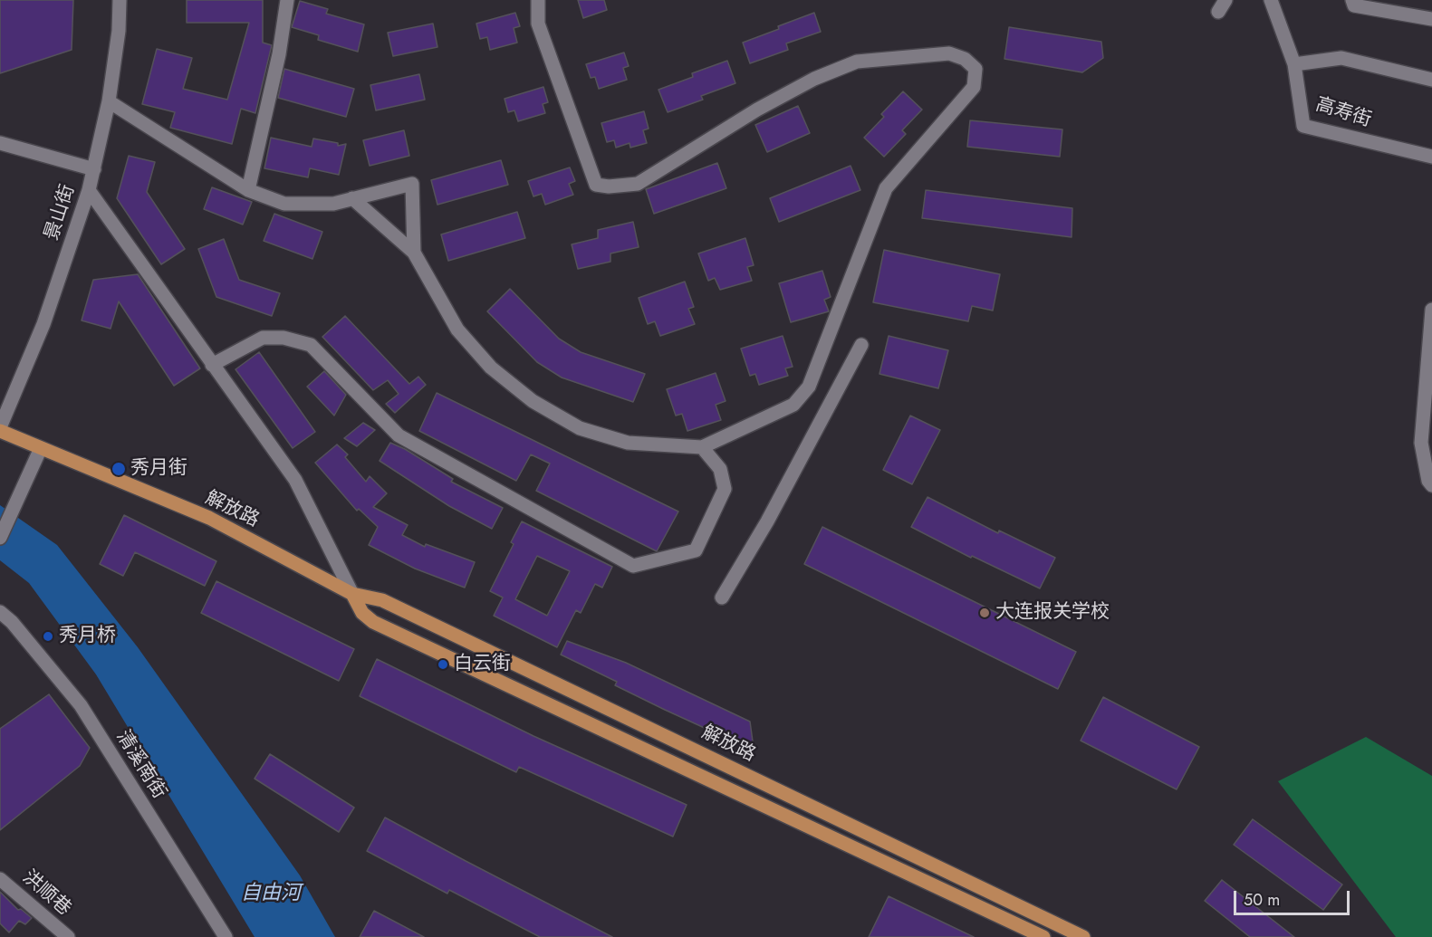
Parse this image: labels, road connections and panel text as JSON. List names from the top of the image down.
{
  "streets": {
    "main road": ["解放路"],
    "street": [
      "高寿街",
      "景山街",
      "清溪南街",
      "洪顺巷"
    ]
  },
  "crossings": [
    ["景山街", "解放路"]
  ],
  "water": ["自由河"],
  "places": [
    "秀月街",
    "大连报关学校",
    "秀月桥",
    "白云街"
  ],
  "scale_bar": "50 m"
}
